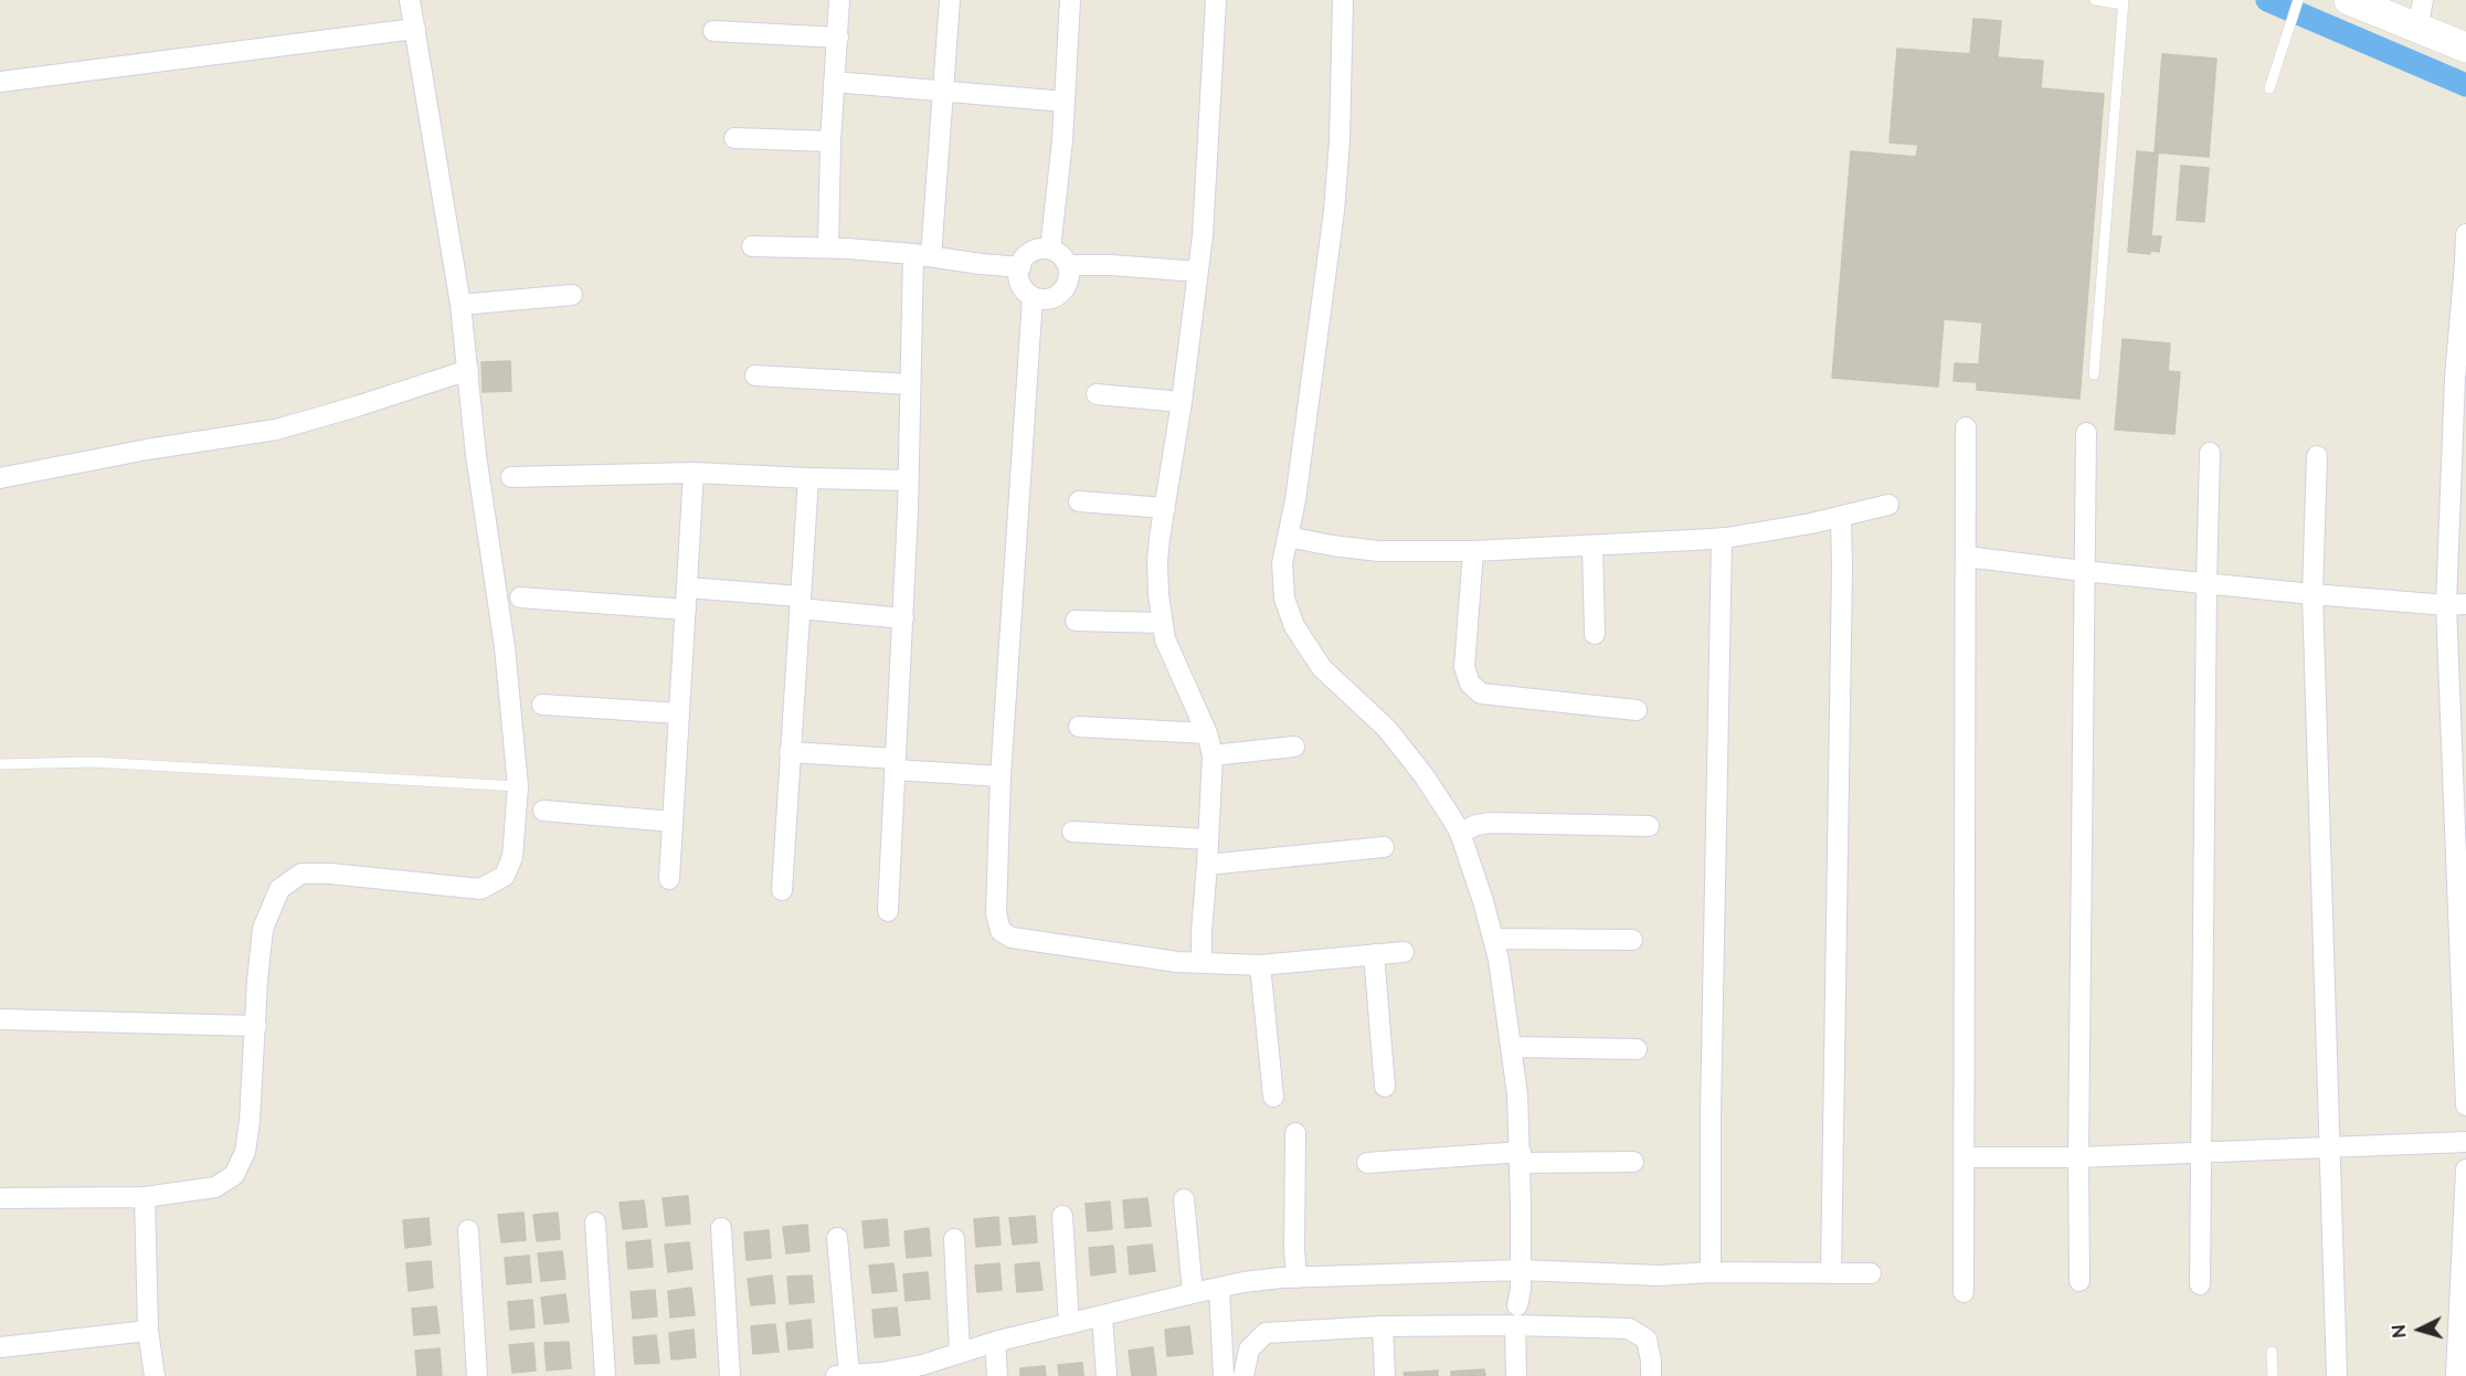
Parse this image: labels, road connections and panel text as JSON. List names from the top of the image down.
{
  "north": "left"
}
